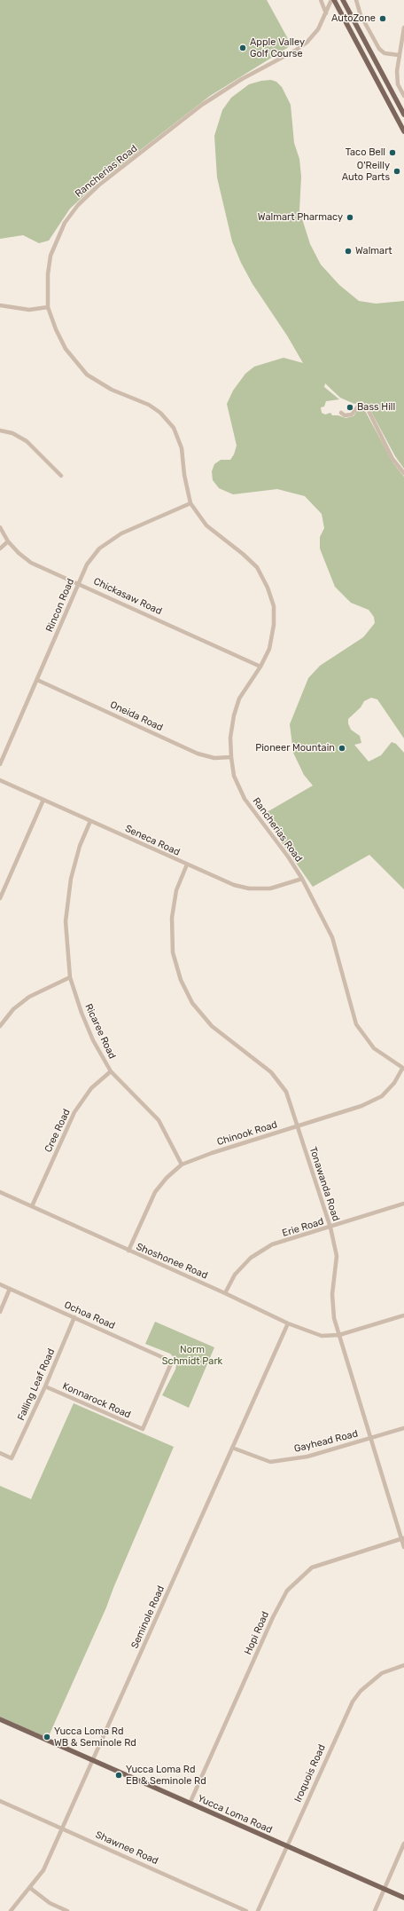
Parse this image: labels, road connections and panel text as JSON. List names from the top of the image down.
{
  "streets": {
    "main road": ["Yucca Loma Road"],
    "street": [
      "Rancherias Road",
      "Chickasaw Road",
      "Rincon Road",
      "Oneida Road",
      "Seneca Road",
      "Ricaree Road",
      "Cree Road",
      "Chinook Road",
      "Tonawanda Road",
      "Erie Road",
      "Shoshonee Road",
      "Ochoa Road",
      "Falling Leaf Road",
      "Konnarock Road",
      "Gayhead Road",
      "Seminole Road",
      "Hopi Road",
      "Iroquois Road",
      "Shawnee Road"
    ]
  },
  "crossings": [
    ["Rancherias Road", "Chickasaw Road"],
    ["Rancherias Road", "Rincon Road"],
    ["Rancherias Road", "Oneida Road"],
    ["Rancherias Road", "Seneca Road"],
    ["Rancherias Road", "Chinook Road"],
    ["Chickasaw Road", "Rincon Road"],
    ["Rincon Road", "Oneida Road"],
    ["Seneca Road", "Ricaree Road"],
    ["Seneca Road", "Tonawanda Road"],
    ["Ricaree Road", "Cree Road"],
    ["Ricaree Road", "Chinook Road"],
    ["Cree Road", "Shoshonee Road"],
    ["Chinook Road", "Tonawanda Road"],
    ["Chinook Road", "Shoshonee Road"],
    ["Tonawanda Road", "Erie Road"],
    ["Tonawanda Road", "Shoshonee Road"],
    ["Tonawanda Road", "Gayhead Road"],
    ["Tonawanda Road", "Hopi Road"],
    ["Erie Road", "Shoshonee Road"],
    ["Shoshonee Road", "Seminole Road"],
    ["Ochoa Road", "Falling Leaf Road"],
    ["Ochoa Road", "Konnarock Road"],
    ["Falling Leaf Road", "Konnarock Road"],
    ["Gayhead Road", "Seminole Road"],
    ["Seminole Road", "Yucca Loma Road"],
    ["Seminole Road", "Shawnee Road"],
    ["Hopi Road", "Yucca Loma Road"],
    ["Iroquois Road", "Yucca Loma Road"]
  ],
  "parks": ["Norm Schmidt Park"],
  "places": [
    "AutoZone",
    "Apple Valley Golf Course",
    "Taco Bell",
    "O'Reilly Auto Parts",
    "Walmart Pharmacy",
    "Walmart",
    "Bass Hill",
    "Pioneer Mountain",
    "Yucca Loma Rd WB & Seminole Rd",
    "Yucca Loma Rd EB & Seminole Rd"
  ]
}
